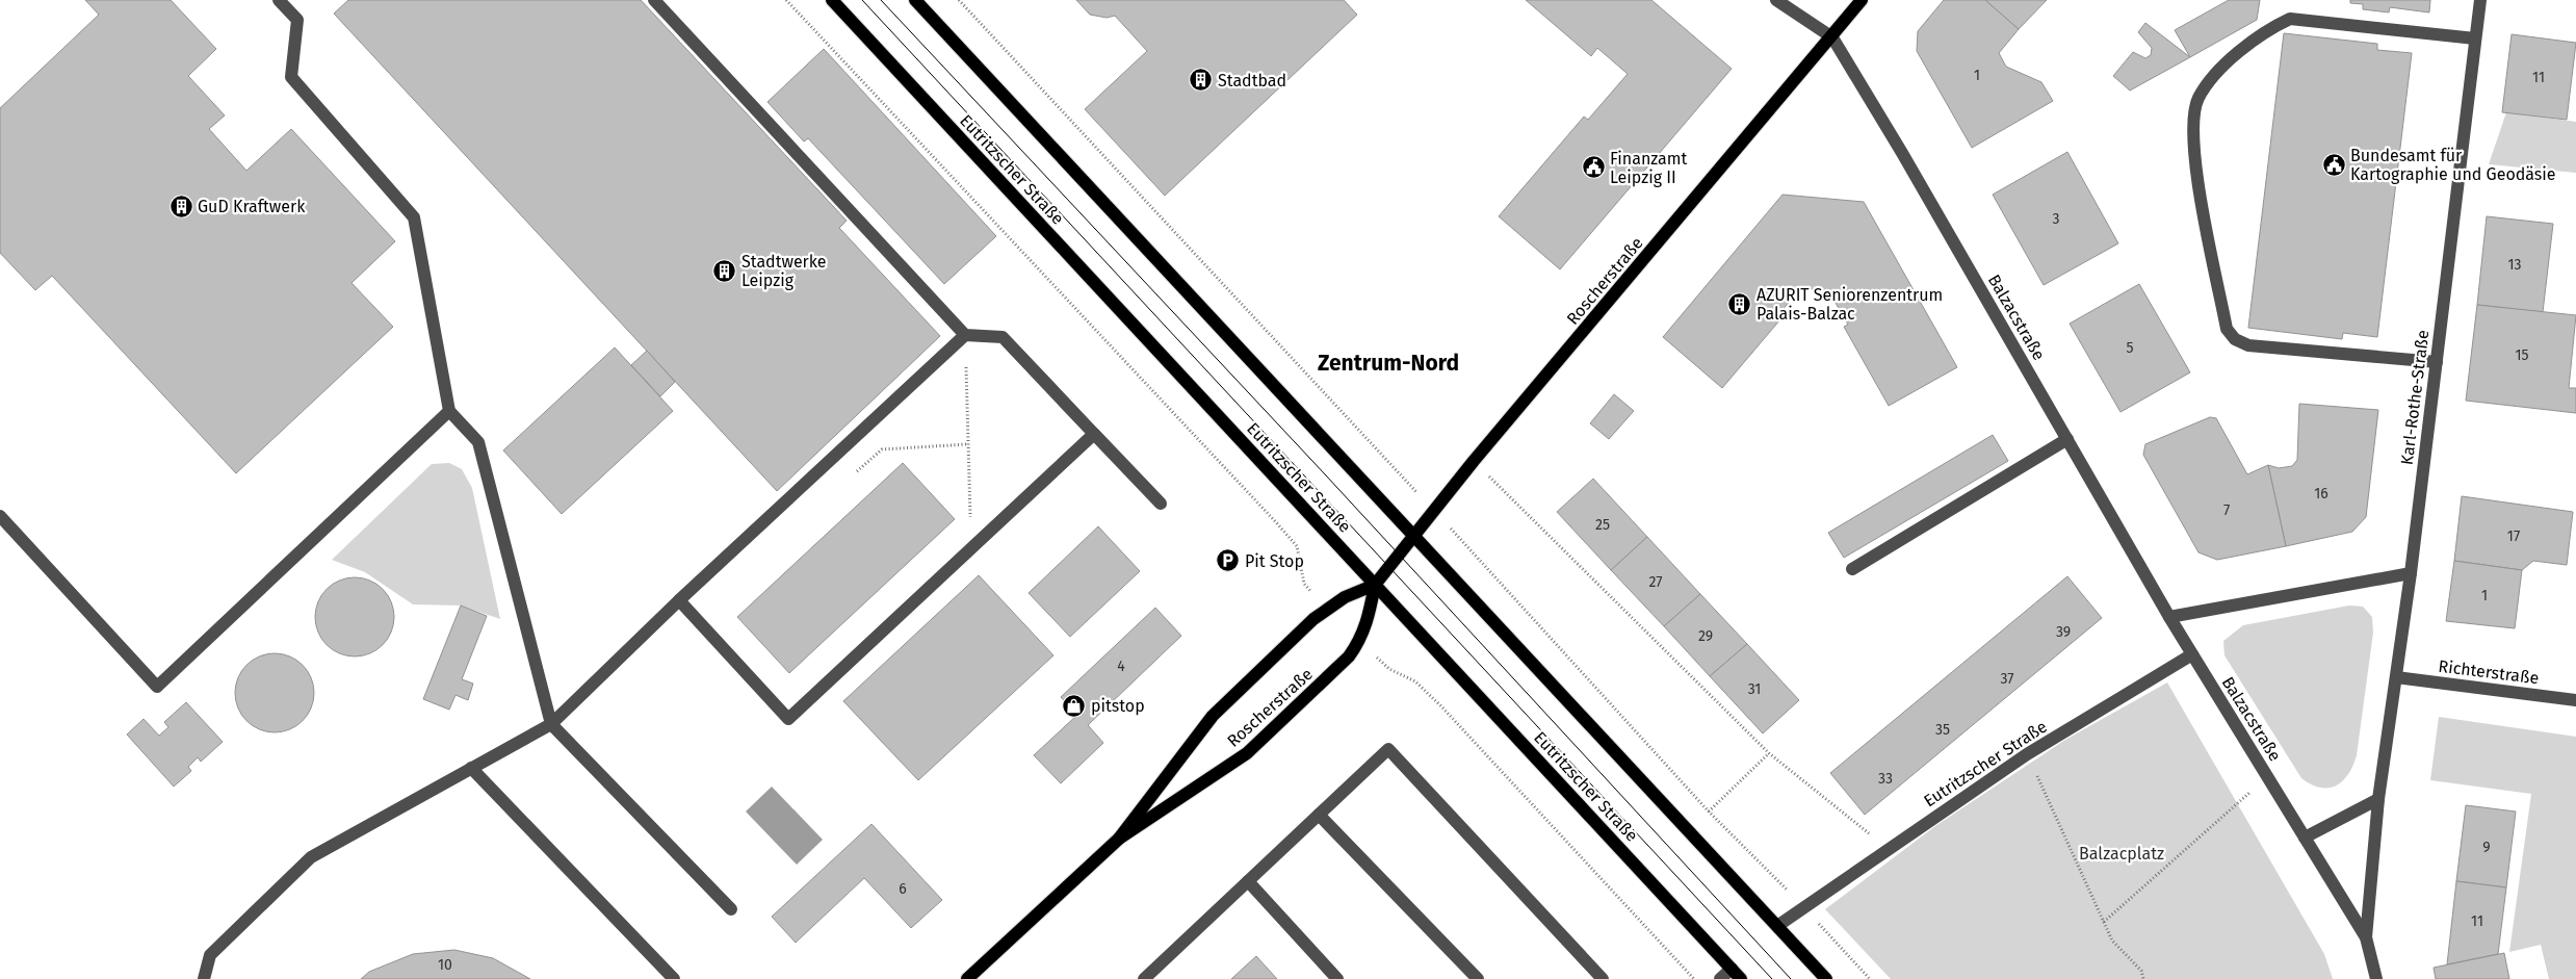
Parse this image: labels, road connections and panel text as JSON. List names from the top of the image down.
{
  "streets": {
    "main road": ["Eutritzscher Straße", "Roscherstraße"],
    "street": ["Balzacstraße", "Karl-Rothe-Straße", "Richterstraße"]
  },
  "crossings": [
    ["Eutritzscher Straße", "Roscherstraße"],
    ["Eutritzscher Straße", "Balzacstraße"],
    ["Roscherstraße", "Balzacstraße"],
    ["Balzacstraße", "Karl-Rothe-Straße"],
    ["Karl-Rothe-Straße", "Richterstraße"]
  ],
  "districts": ["Zentrum-Nord"],
  "parks": ["Balzacplatz"],
  "places": {
    "building": [
      "Stadtbad",
      "GuD Kraftwerk",
      "Stadtwerke Leipzig",
      "AZURIT Seniorenzentrum Palais-Balzac"
    ],
    "public building": ["Bundesamt für Kartographie und Geodäsie", "Finanzamt Leipzig II"],
    "parking": ["Pit Stop"],
    "shop": ["pitstop"]
  },
  "house_numbers": [
    "1",
    "11",
    "3",
    "13",
    "5",
    "15",
    "16",
    "7",
    "25",
    "17",
    "27",
    "1",
    "39",
    "29",
    "4",
    "37",
    "31",
    "35",
    "33",
    "9",
    "6",
    "11",
    "10"
  ]
}
